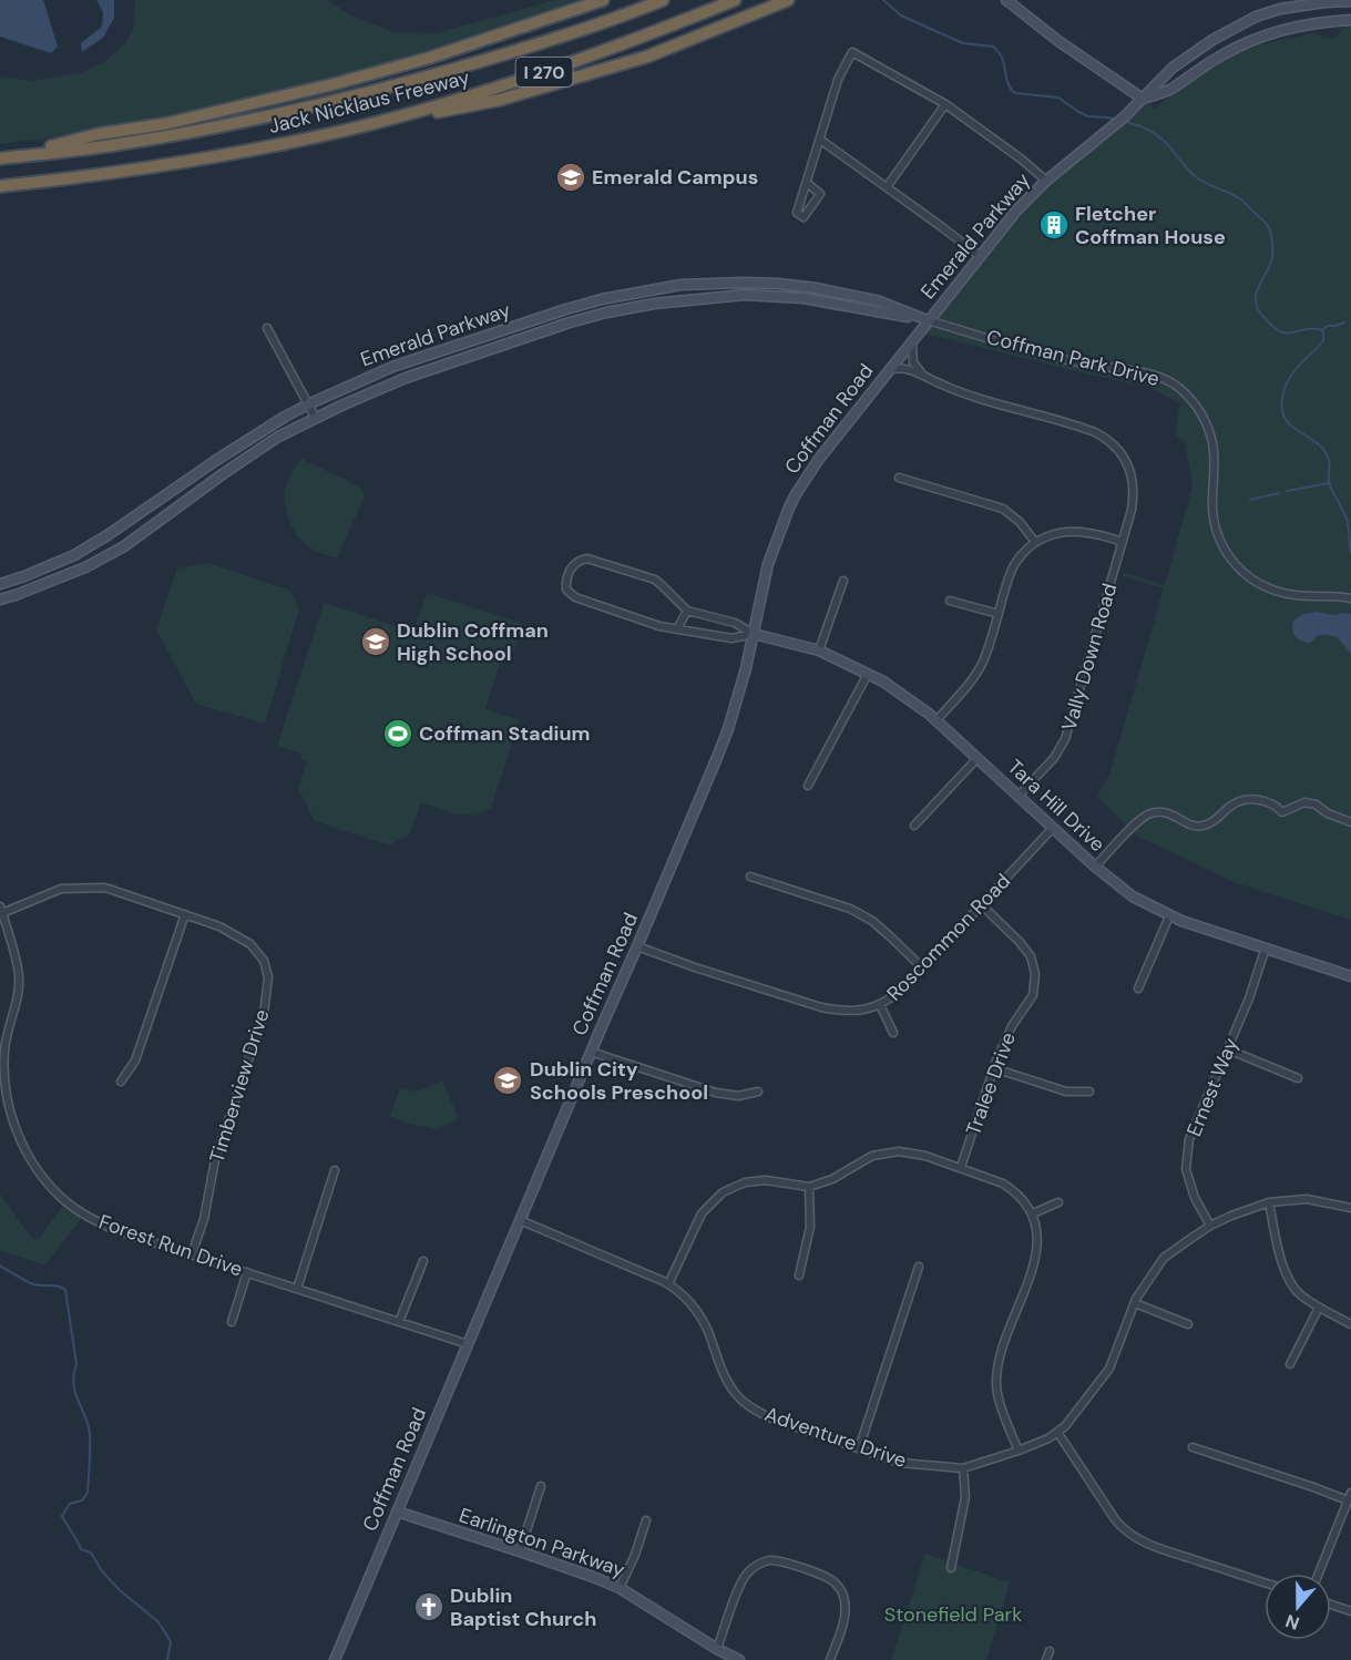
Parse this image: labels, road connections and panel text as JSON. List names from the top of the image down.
{
  "streets": {
    "highway": ["I 270", "Jack Nicklaus Freeway"],
    "main road": [
      "Emerald Parkway",
      "Coffman Road",
      "Tara Hill Drive",
      "Earlington Parkway"
    ],
    "street": [
      "Coffman Park Drive",
      "Vally Down Road",
      "Roscommon Road",
      "Tralee Drive",
      "Timberview Drive",
      "Ernest Way",
      "Forest Run Drive",
      "Adventure Drive"
    ]
  },
  "crossings": [
    ["Emerald Parkway", "Coffman Park Drive"],
    ["Emerald Parkway", "Coffman Road"],
    ["Coffman Park Drive", "Coffman Road"],
    ["Coffman Road", "Vally Down Road"],
    ["Coffman Road", "Tara Hill Drive"],
    ["Coffman Road", "Roscommon Road"],
    ["Coffman Road", "Forest Run Drive"],
    ["Coffman Road", "Adventure Drive"],
    ["Coffman Road", "Earlington Parkway"],
    ["Vally Down Road", "Tara Hill Drive"],
    ["Tara Hill Drive", "Roscommon Road"],
    ["Tara Hill Drive", "Ernest Way"],
    ["Roscommon Road", "Tralee Drive"],
    ["Timberview Drive", "Forest Run Drive"],
    ["Ernest Way", "Adventure Drive"]
  ],
  "parks": ["Stonefield Park"],
  "places": {
    "school or university": ["Emerald Campus", "Dublin Coffman High School", "Dublin City Schools Preschool"],
    "building": ["Fletcher Coffman House"],
    "sports": ["Coffman Stadium"],
    "church": ["Dublin Baptist Church"]
  },
  "north": "bottom"
}
